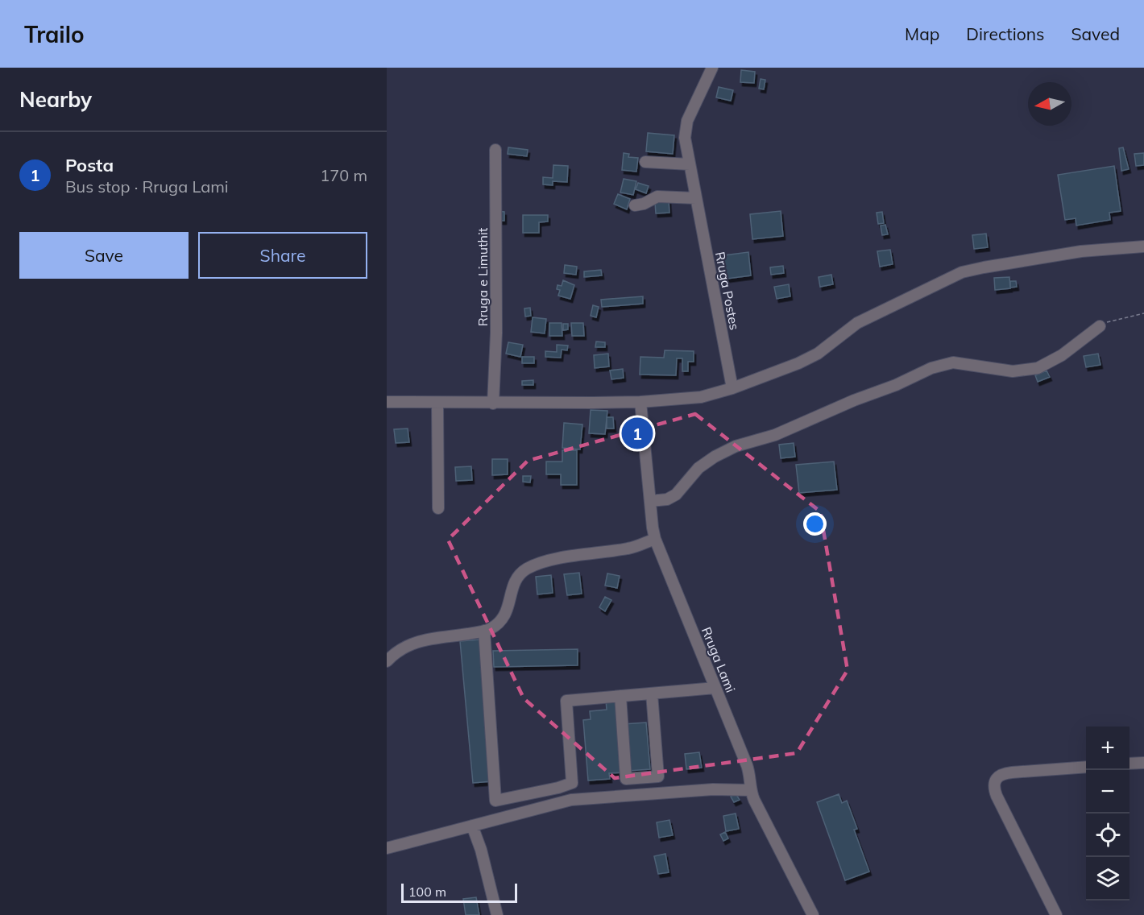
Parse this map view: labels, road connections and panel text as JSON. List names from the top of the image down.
{
  "streets": {
    "street": ["Rruga e Limuthit", "Rruga Postes", "Rruga Lami"]
  },
  "scale_bar": "100 m",
  "north": "left",
  "page": {
    "header": "Trailo",
    "nav": ["Map", "Directions", "Saved"],
    "heading": "Nearby",
    "list": [
      {
        "mark": "1",
        "name": "Posta",
        "note": "Bus stop · Rruga Lami",
        "value": "170 m"
      }
    ],
    "buttons": ["Save", "Share"],
    "pins": "1",
    "map_buttons": ["+", "−"],
    "scale": "100 m"
  }
}
